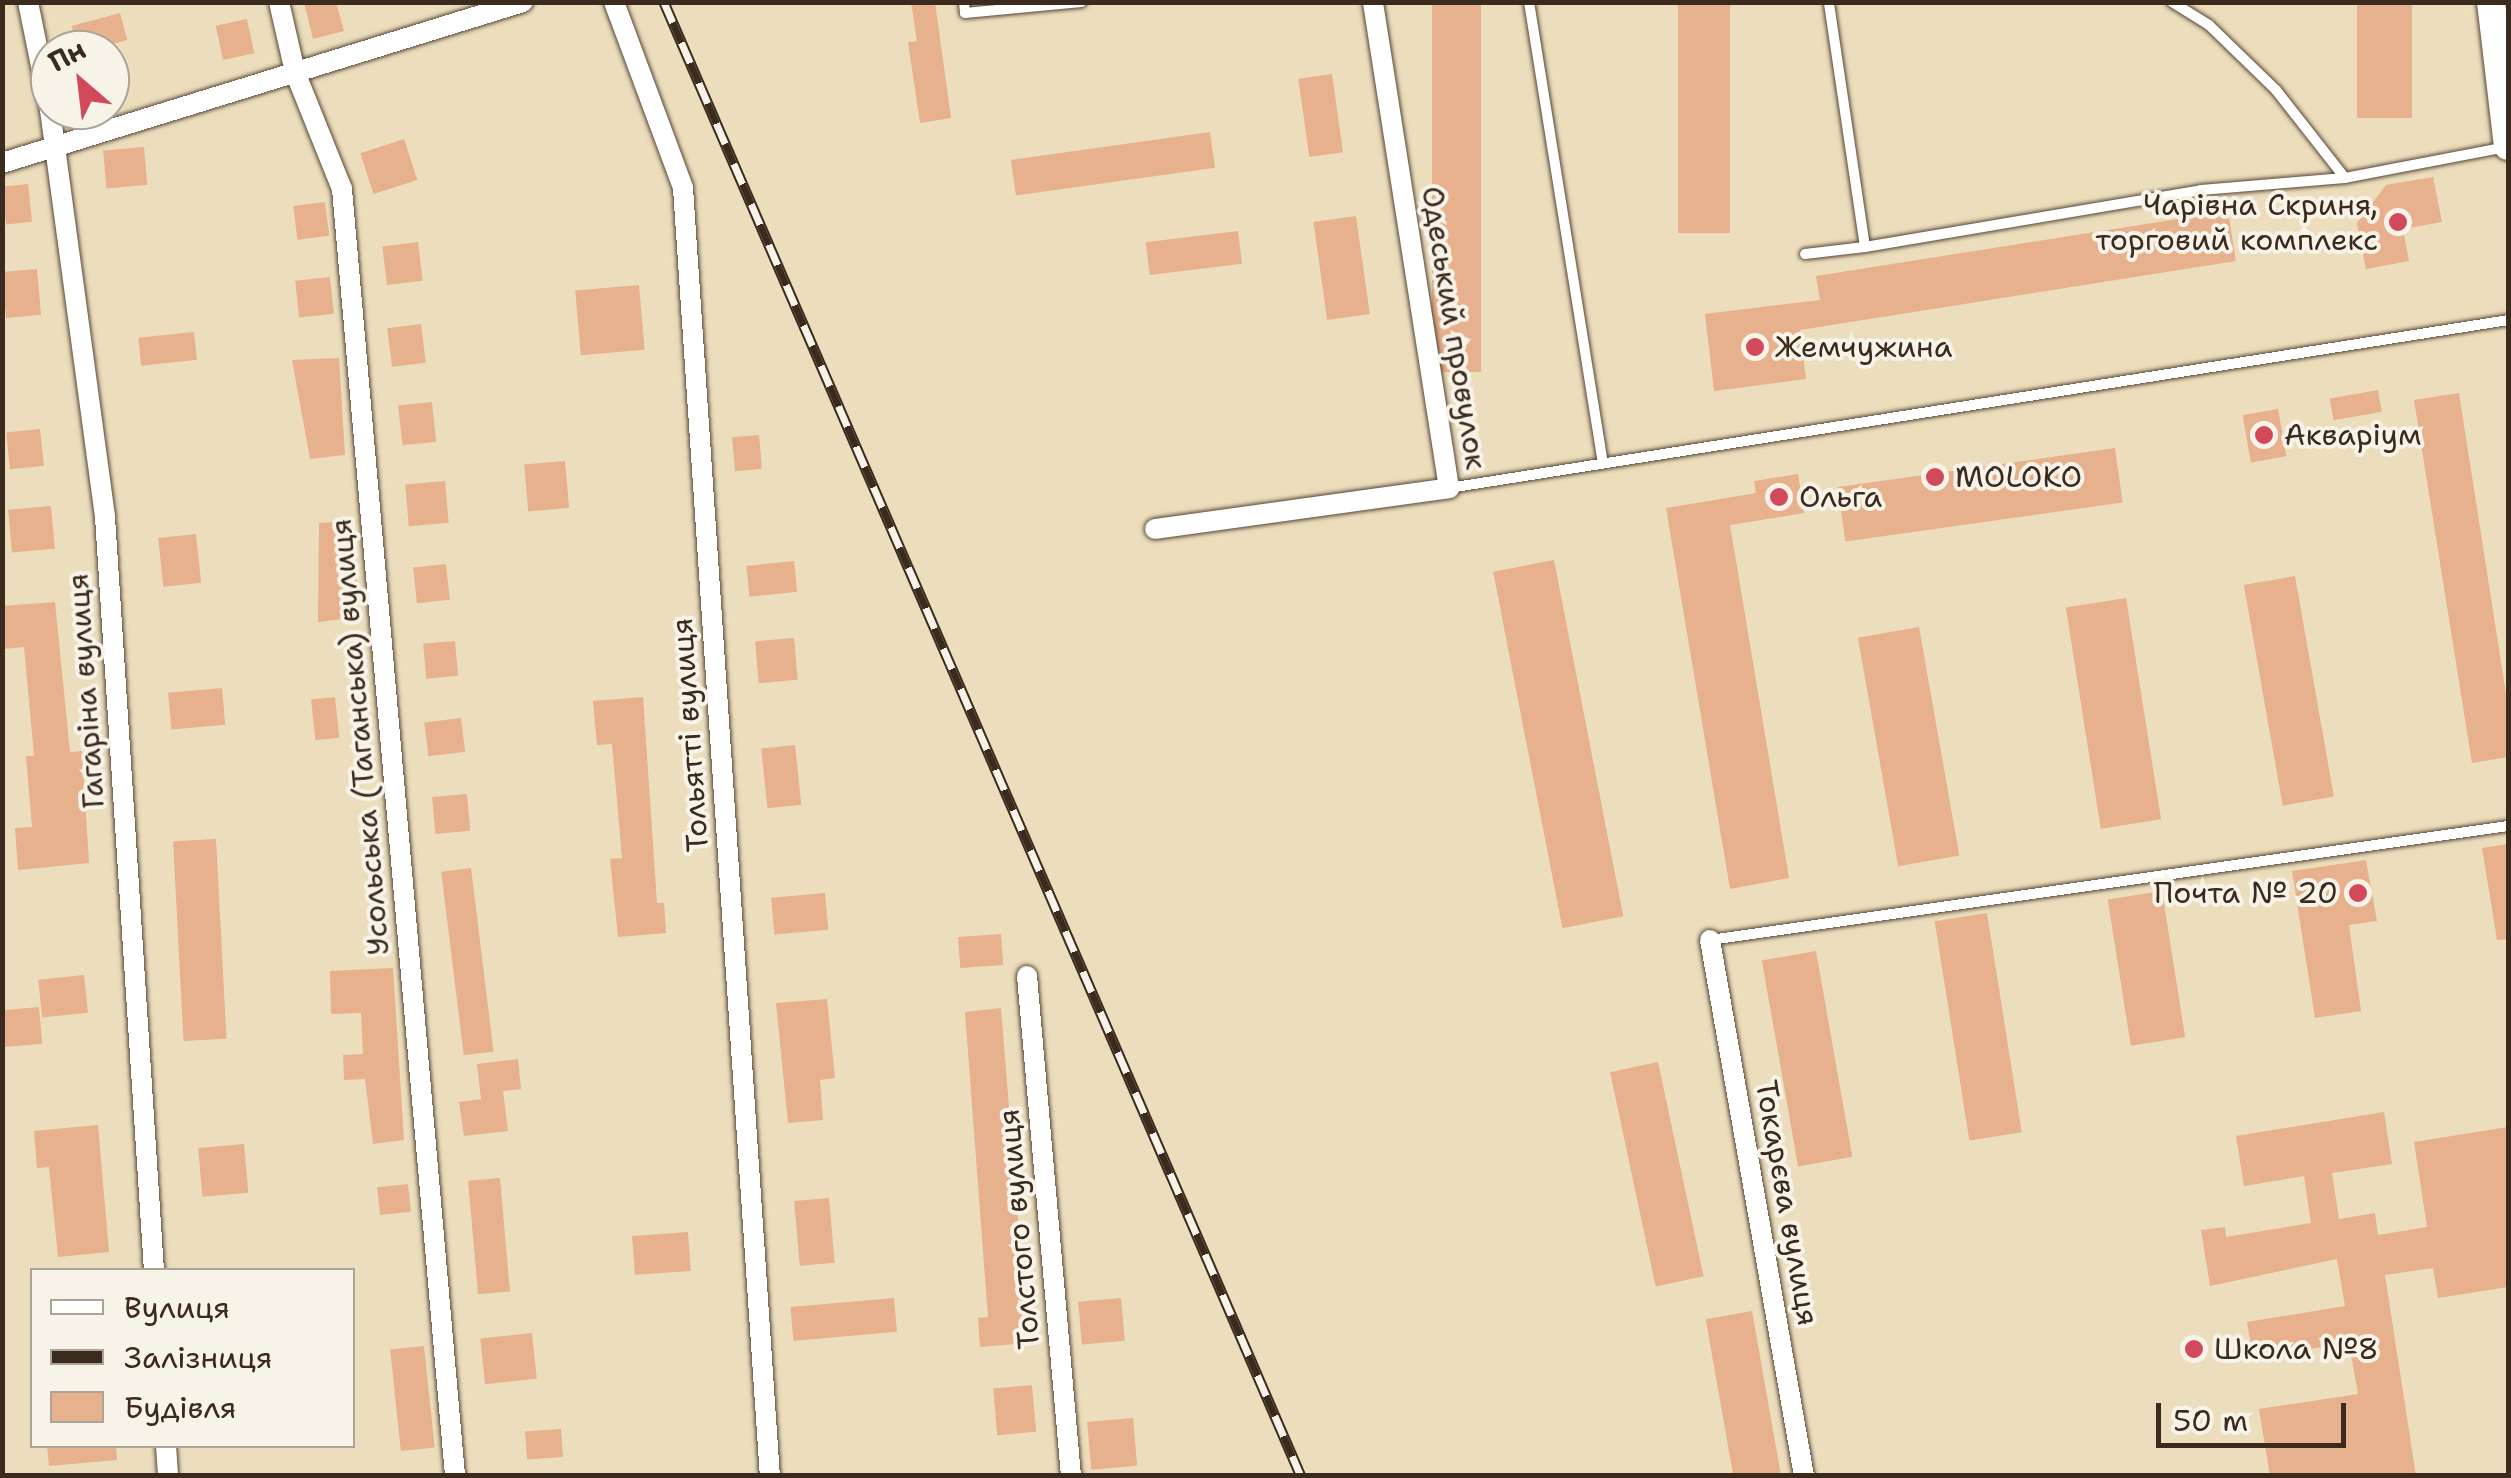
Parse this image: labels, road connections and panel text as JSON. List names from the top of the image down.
{
  "streets": {
    "street": [
      "Одеський провулок",
      "Гагаріна вулиця",
      "Тольятті вулиця",
      "Усольська (Таганська) вулиця",
      "Токарєва вулиця",
      "Толстого вулиця"
    ]
  },
  "places": [
    "Чарівна Скриня, торговий комплекс",
    "Жемчужина",
    "Акваріум",
    "MOLOKO",
    "Ольга",
    "Почта № 20",
    "Школа №8"
  ],
  "legend": ["Вулиця", "Залізниця", "Будівля"],
  "scale_bar": "50 m",
  "north": "top left"
}
